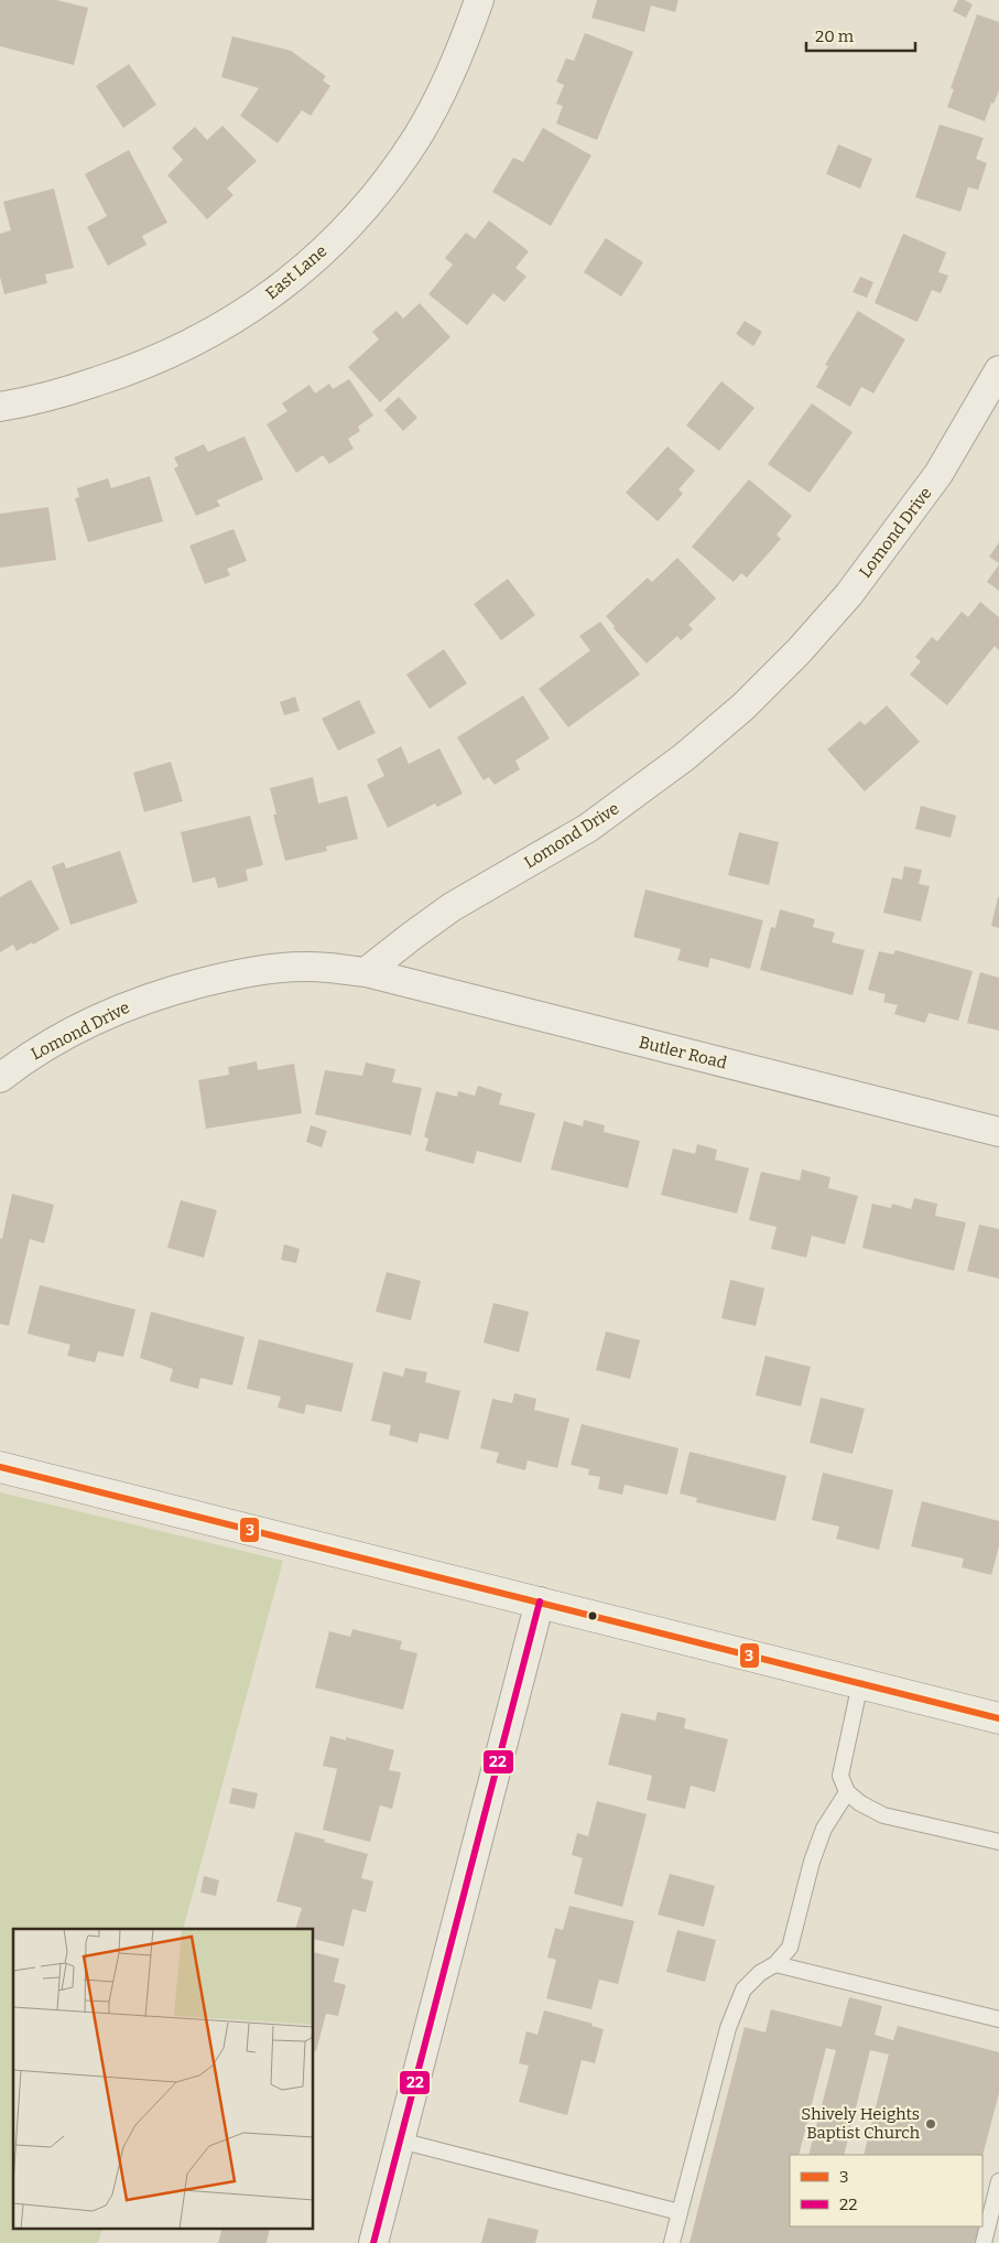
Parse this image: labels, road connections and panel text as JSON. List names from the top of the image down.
{
  "streets": {
    "street": ["East Lane", "Lomond Drive", "Butler Road"]
  },
  "crossings": [
    ["Lomond Drive", "Butler Road"]
  ],
  "places": ["Shively Heights Baptist Church"],
  "lines": ["transit line 3", "transit line 22"],
  "legend": ["3", "22"],
  "scale_bar": "20 m"
}
